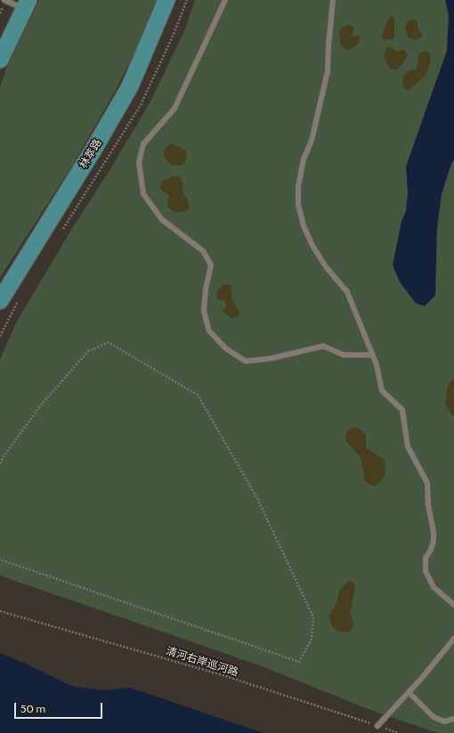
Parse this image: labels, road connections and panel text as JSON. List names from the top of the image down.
{
  "streets": {
    "main road": ["林萃路"],
    "path": ["清河右岸巡河路"]
  },
  "scale_bar": "50 m"
}
